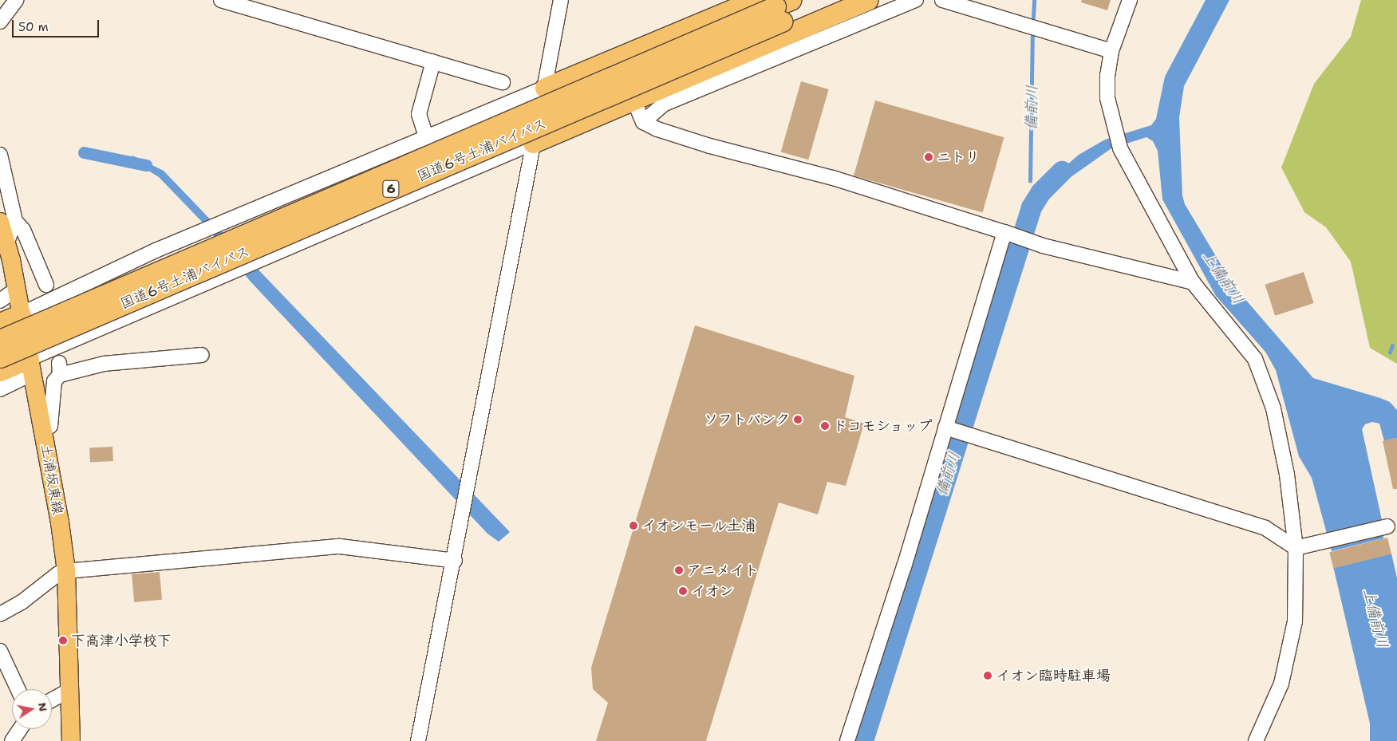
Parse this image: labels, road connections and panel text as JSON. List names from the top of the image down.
{
  "streets": {
    "highway": ["国道6号土浦バイパス", "6"],
    "main road": ["土浦坂東線"]
  },
  "water": ["備前川", "上備前川"],
  "places": [
    "ニトリ",
    "ソフトバンク",
    "ドコモショップ",
    "イオンモール土浦",
    "アニメイト",
    "イオン",
    "下高津小学校下",
    "イオン臨時駐車場"
  ],
  "scale_bar": "50 m",
  "north": "right"
}
